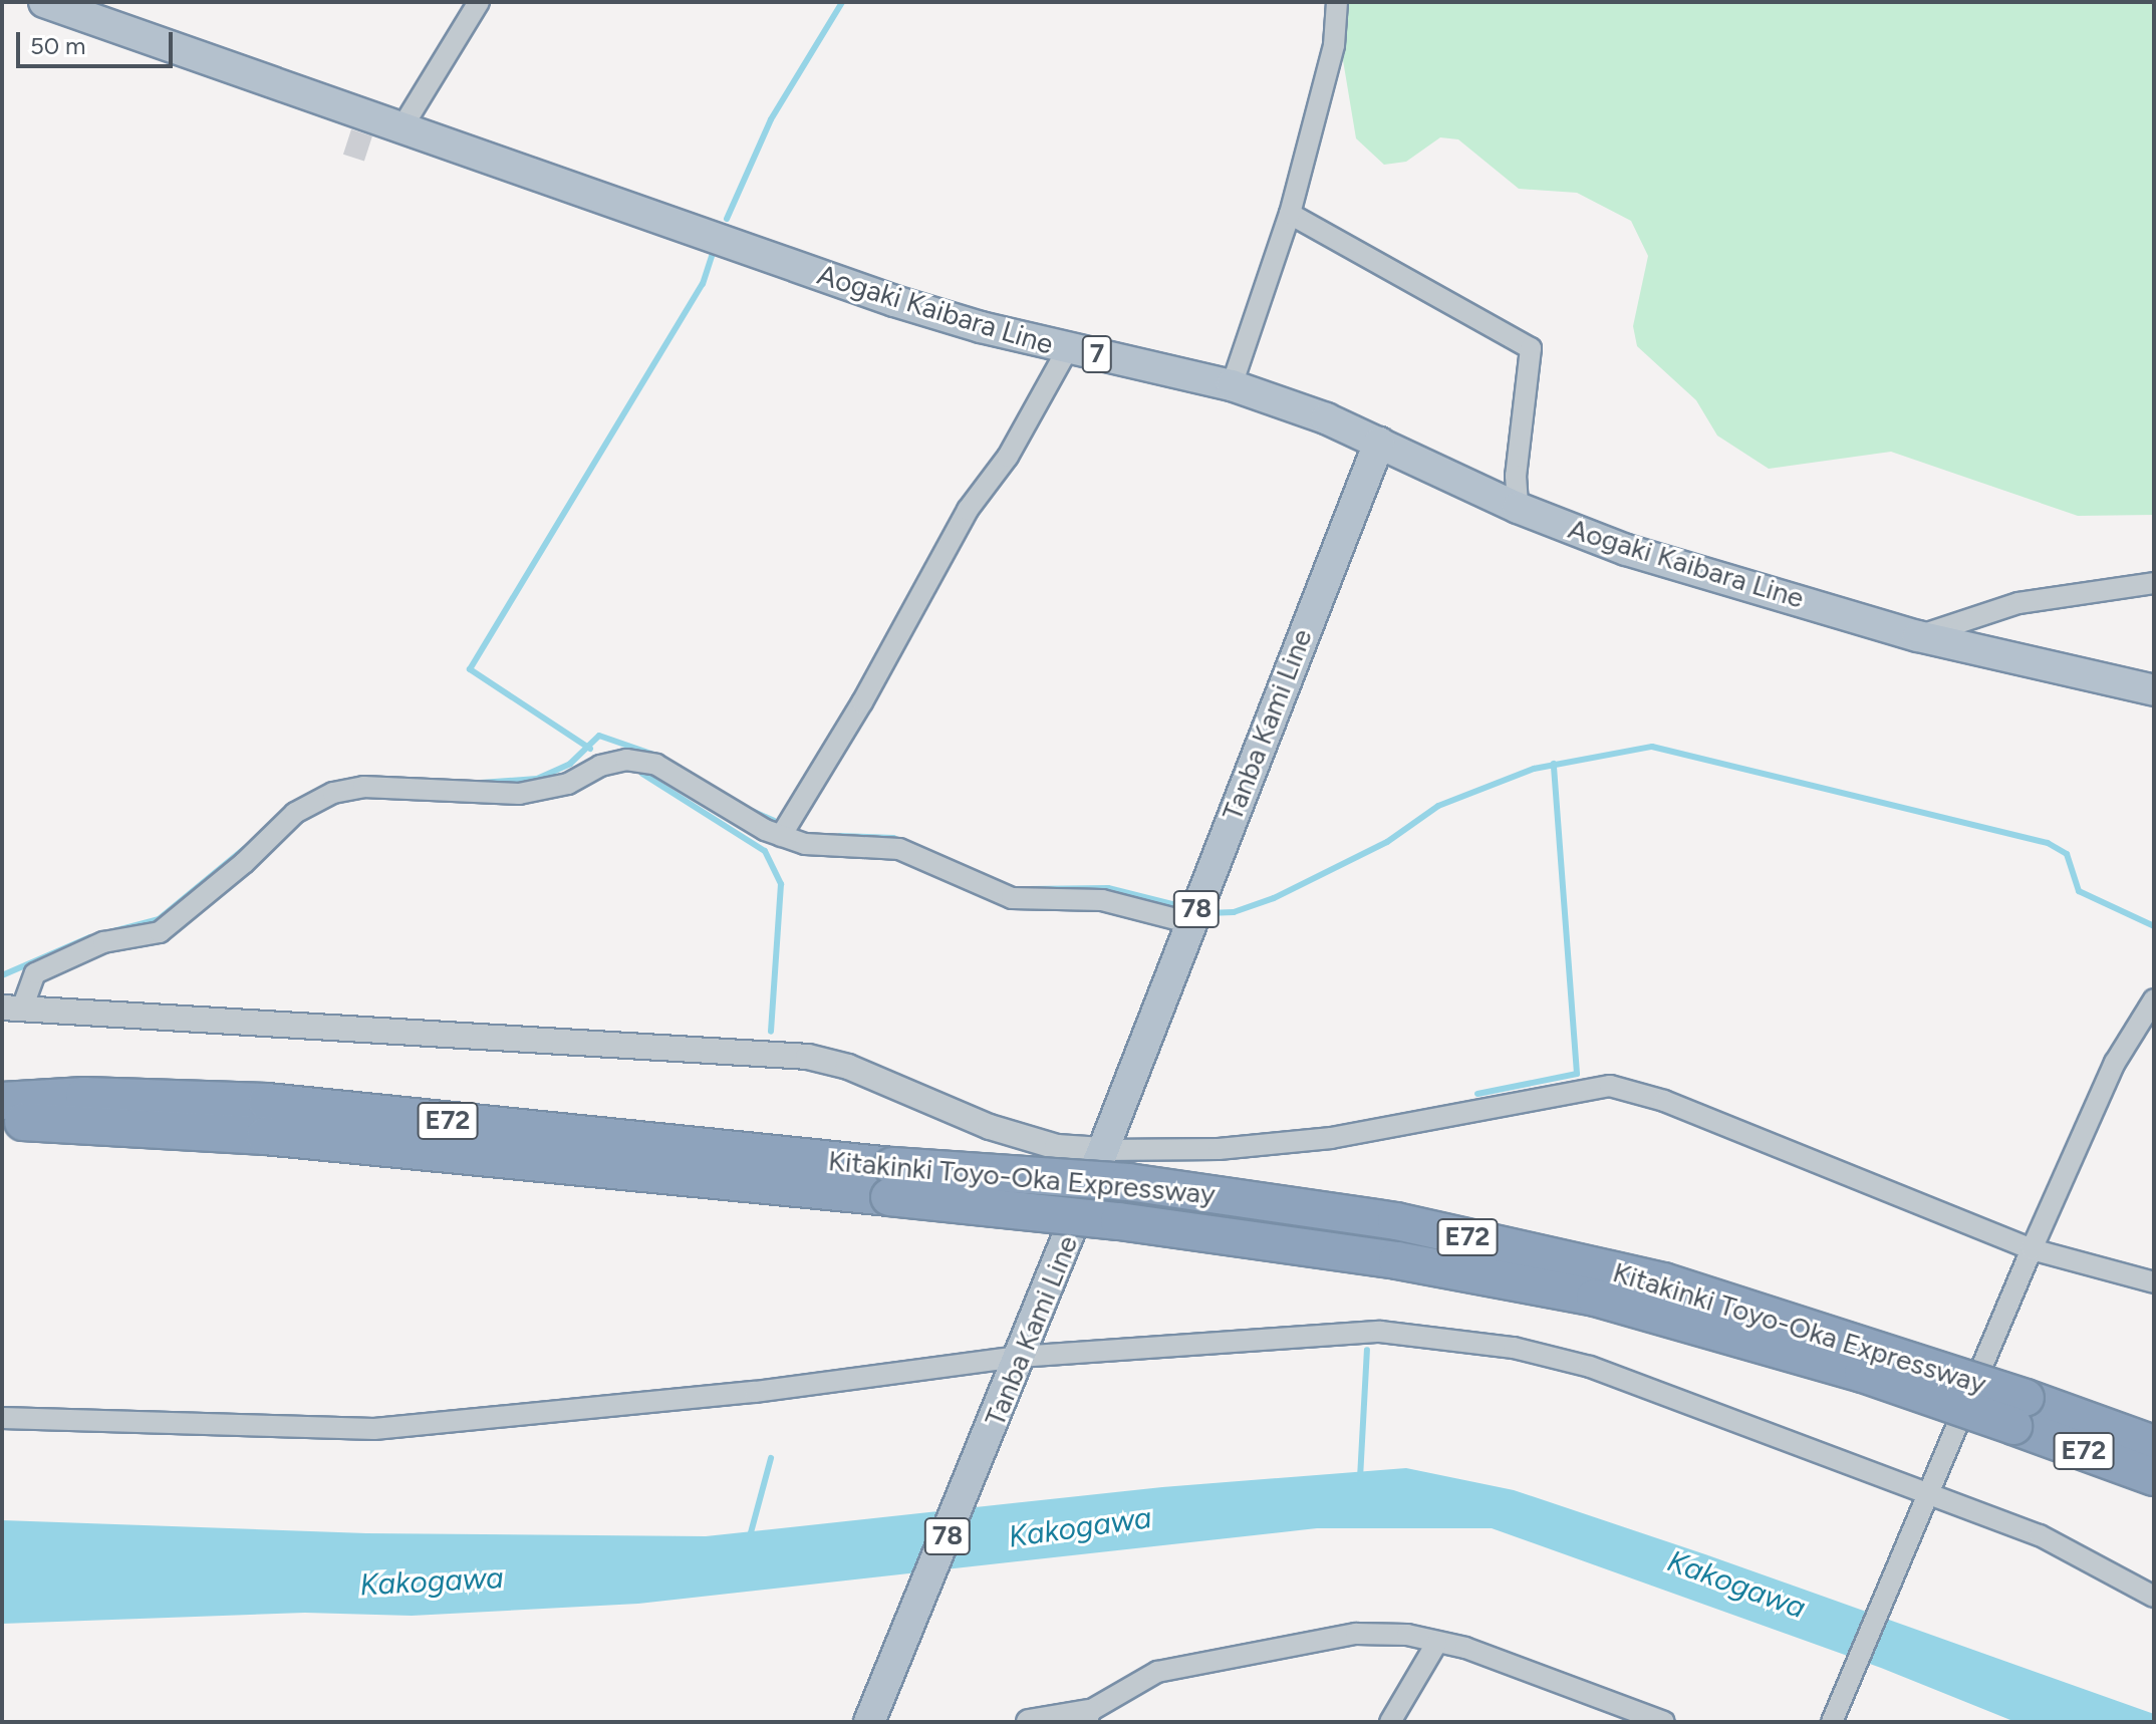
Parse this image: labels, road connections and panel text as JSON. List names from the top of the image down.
{
  "streets": {
    "highway": ["E72", "Kitakinki Toyo-Oka Expressway"],
    "main road": [
      "Aogaki Kaibara Line",
      "7",
      "Tanba Kami Line",
      "78"
    ]
  },
  "crossings": [
    ["Aogaki Kaibara Line", "Tanba Kami Line"]
  ],
  "water": ["Kakogawa"],
  "scale_bar": "50 m"
}
